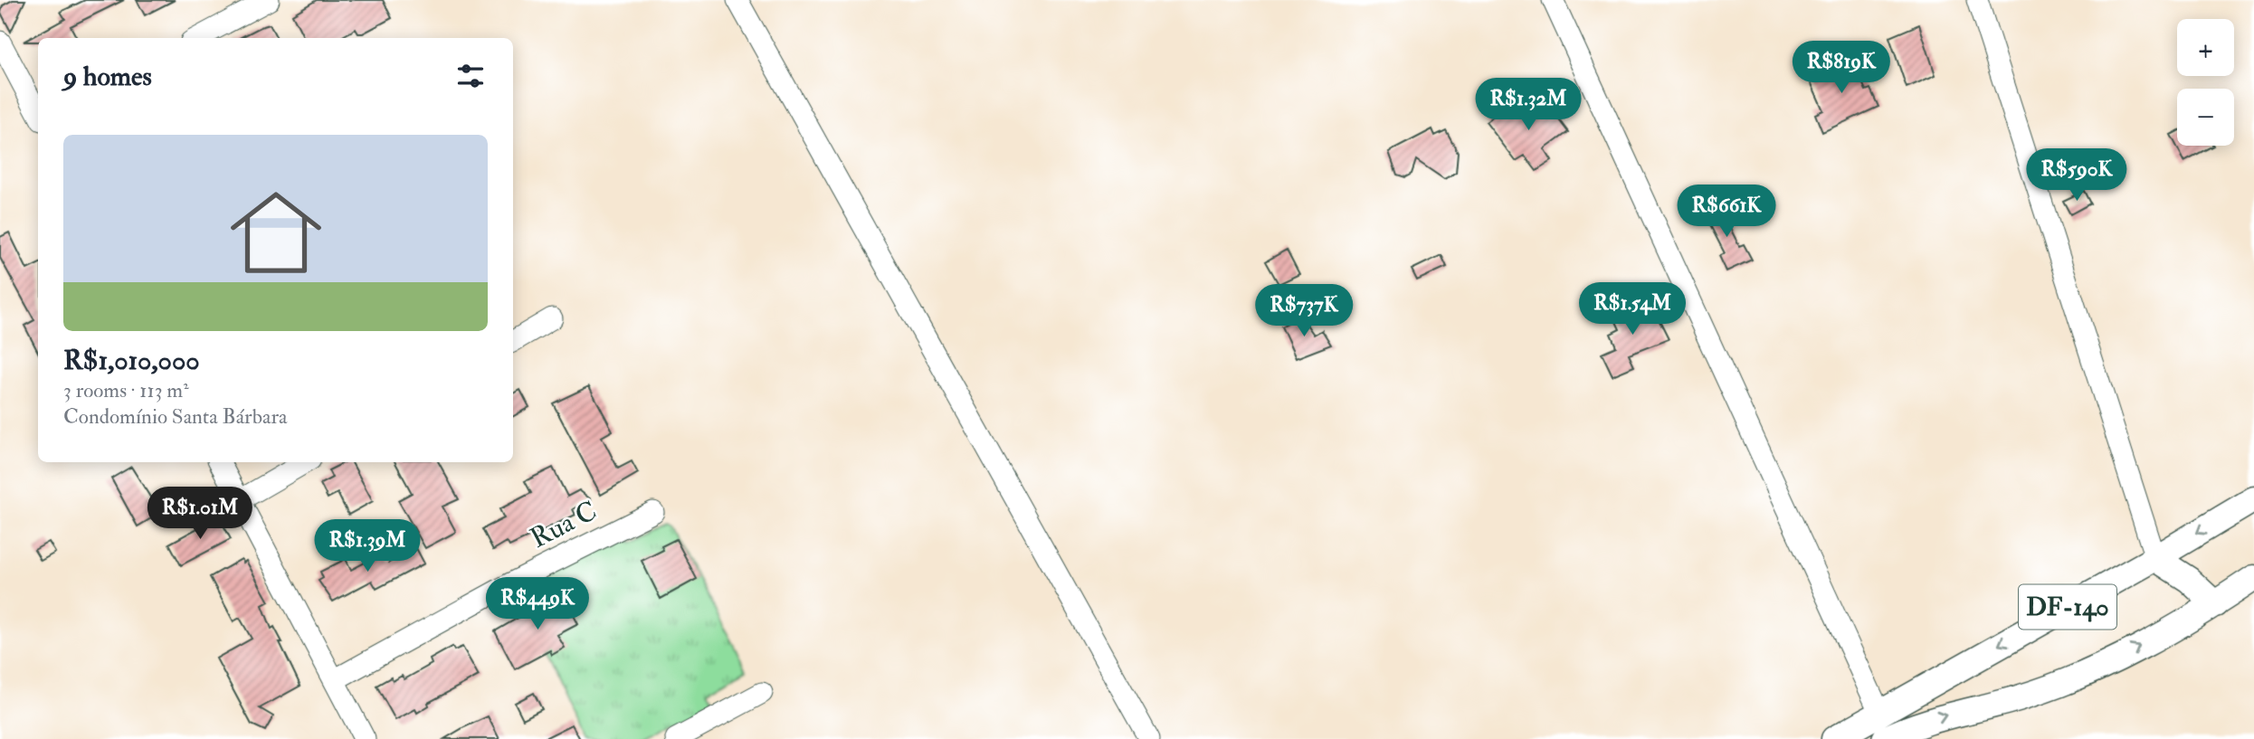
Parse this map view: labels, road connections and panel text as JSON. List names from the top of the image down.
{
  "streets": {
    "main road": ["DF-140"],
    "street": ["Rua C"]
  },
  "page": {
    "map_buttons": ["+", "−"],
    "heading": "9 homes",
    "price": [
      "R$819K",
      "R$1.32M",
      "R$590K",
      "R$661K",
      "R$1.54M",
      "R$737K",
      "R$1.01M",
      "R$1.39M",
      "R$449K"
    ],
    "list": [
      {
        "name": "R$1,010,000",
        "note": "3 rooms · 113 m² · Condomínio Santa Bárbara"
      }
    ]
  }
}
